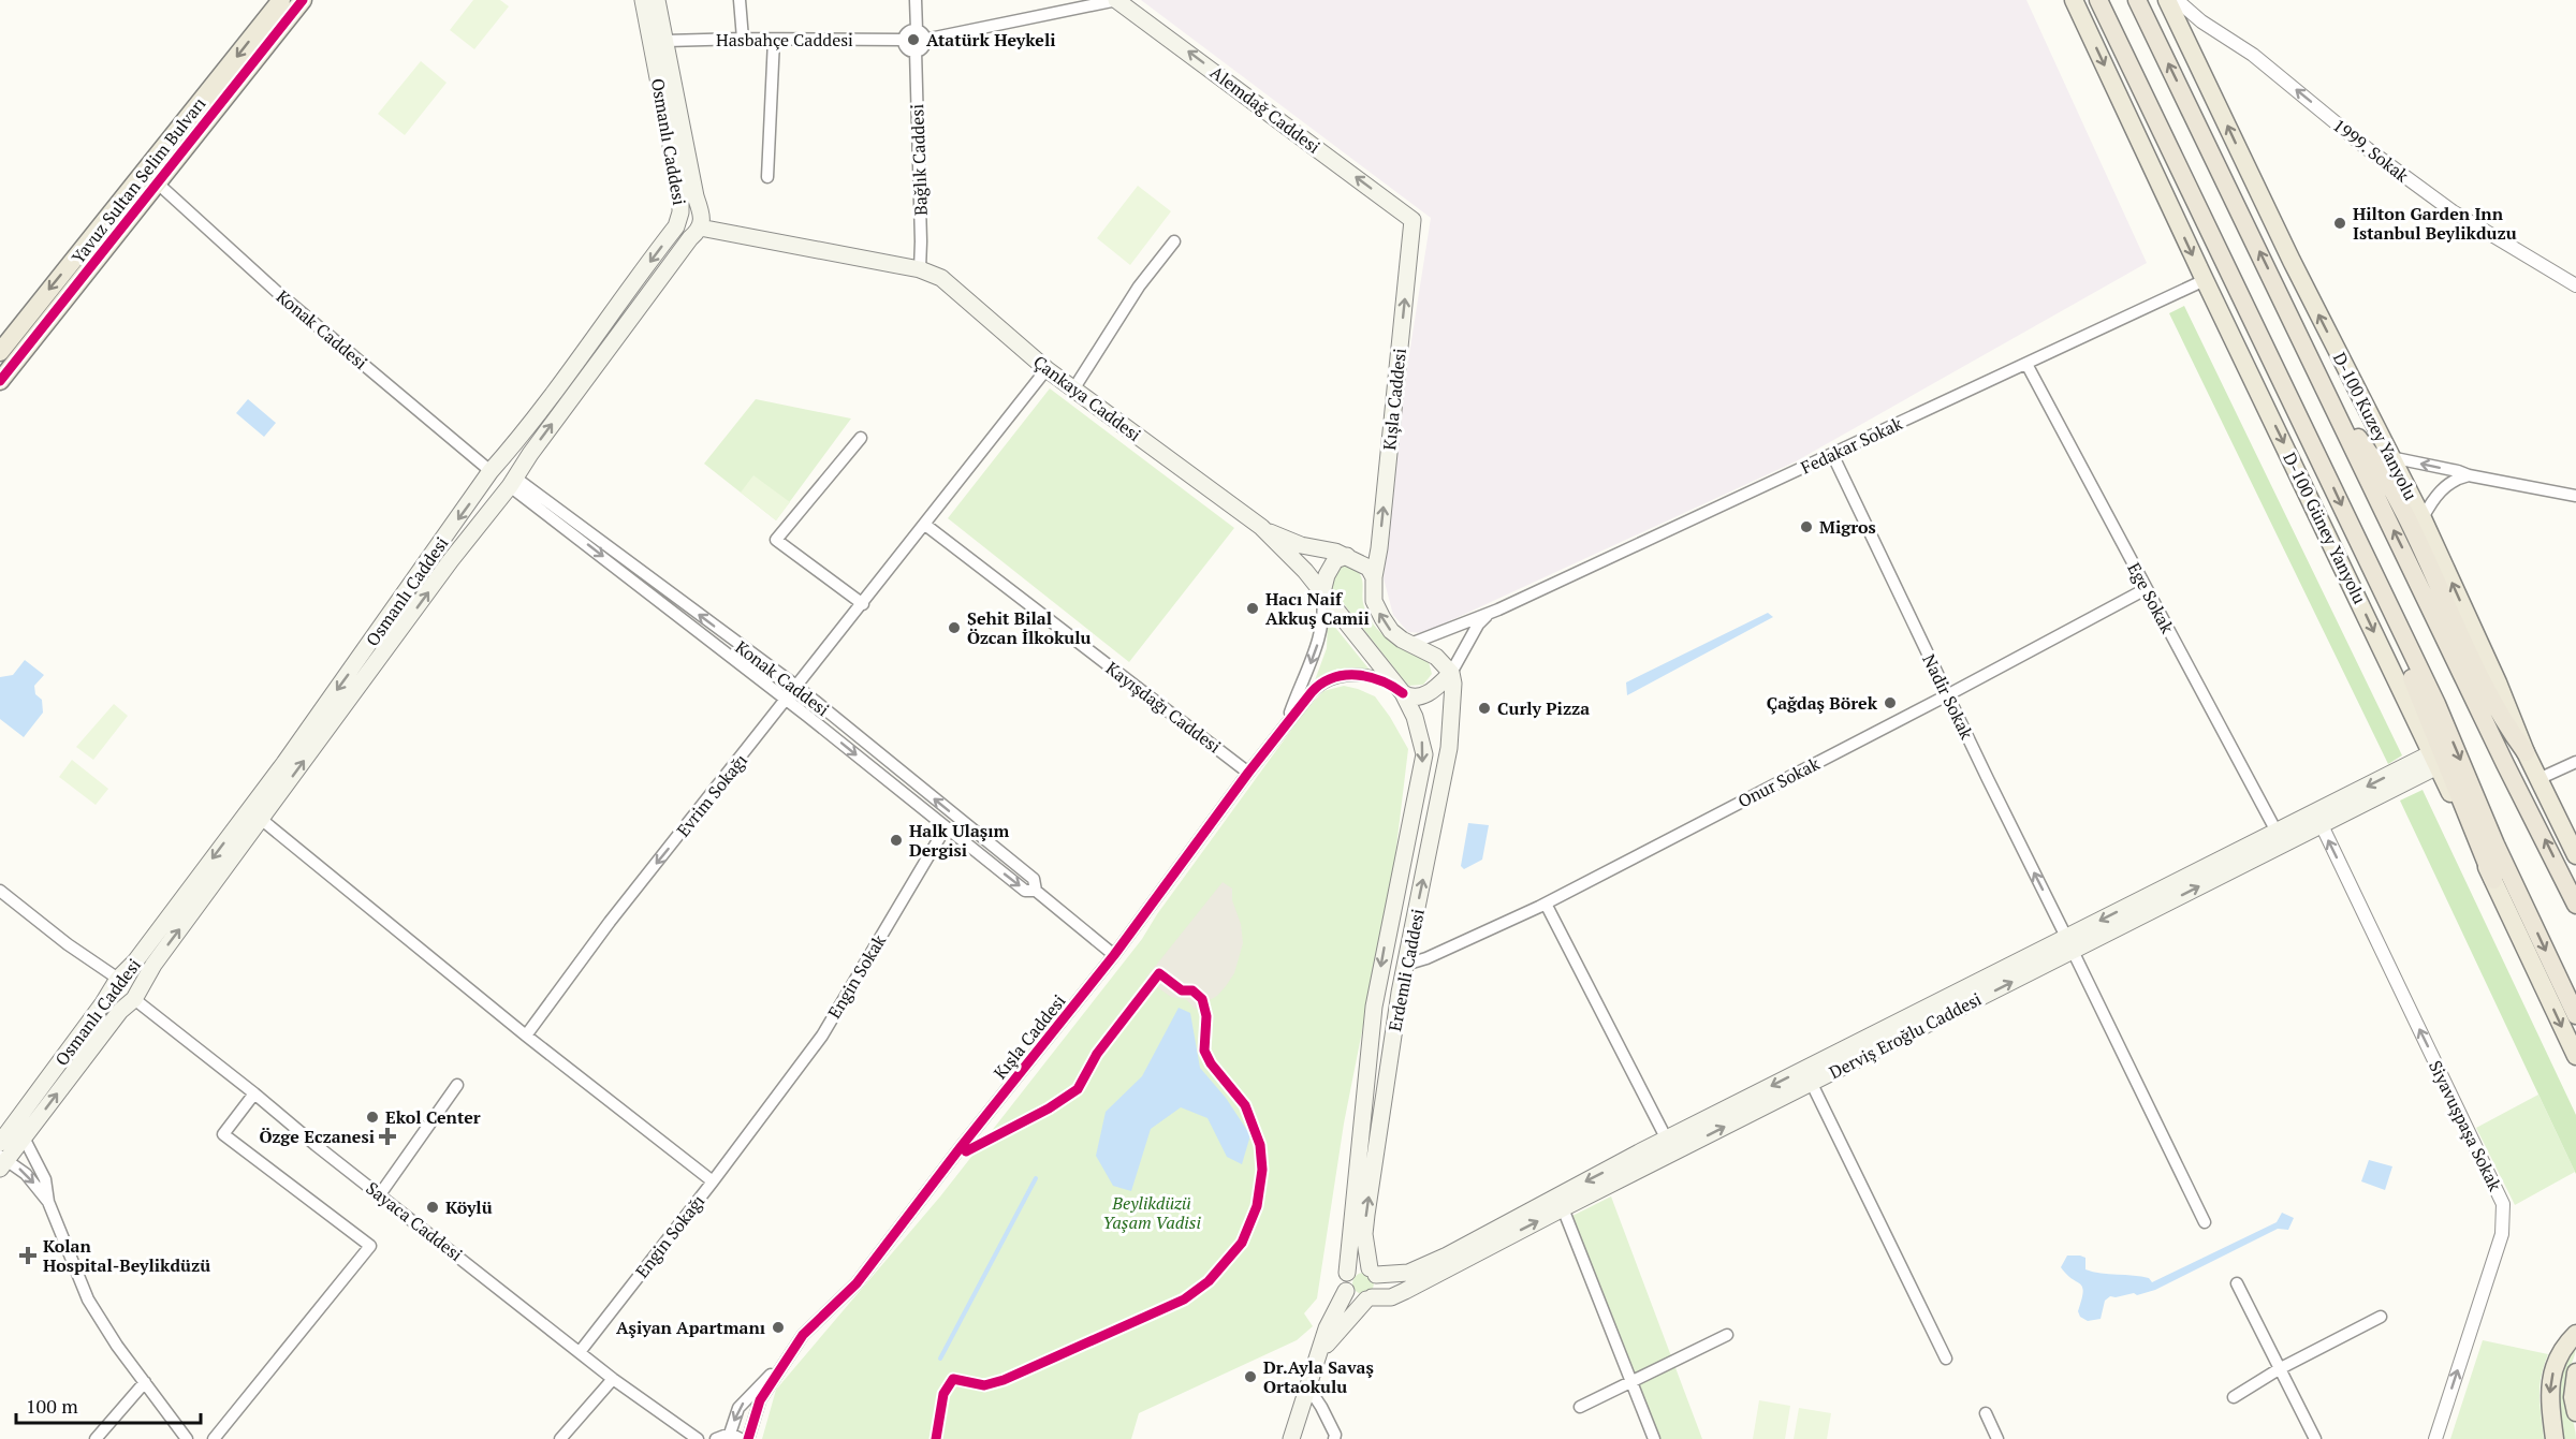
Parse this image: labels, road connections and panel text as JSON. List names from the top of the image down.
{
  "streets": {
    "main road": [
      "Alemdağ Caddesi",
      "Osmanlı Caddesi",
      "Yavuz Sultan Selim Bulvarı",
      "Çankaya Caddesi",
      "Kışla Caddesi",
      "D-100 Kuzey Yanyolu",
      "D-100 Güney Yanyolu",
      "Erdemli Caddesi",
      "Derviş Eroğlu Caddesi"
    ],
    "street": [
      "Hasbahçe Caddesi",
      "1999. Sokak",
      "Bağlık Caddesi",
      "Konak Caddesi",
      "Fedakar Sokak",
      "Ege Sokak",
      "Nadir Sokak",
      "Kayışdağı Caddesi",
      "Onur Sokak",
      "Evrim Sokağı",
      "Engin Sokak",
      "Siyavuşpaşa Sokak",
      "Sayaca Caddesi",
      "Engin Sokağı"
    ]
  },
  "crossings": [
    ["Hasbahçe Caddesi", "Bağlık Caddesi"],
    ["Alemdağ Caddesi", "Kışla Caddesi"],
    ["Osmanlı Caddesi", "Konak Caddesi"],
    ["Osmanlı Caddesi", "Çankaya Caddesi"],
    ["Osmanlı Caddesi", "Sayaca Caddesi"],
    ["Bağlık Caddesi", "Çankaya Caddesi"],
    ["Yavuz Sultan Selim Bulvarı", "Konak Caddesi"],
    ["Konak Caddesi", "Kışla Caddesi"],
    ["Konak Caddesi", "Evrim Sokağı"],
    ["Konak Caddesi", "Engin Sokak"],
    ["Çankaya Caddesi", "Evrim Sokağı"],
    ["Çankaya Caddesi", "Erdemli Caddesi"],
    ["Kışla Caddesi", "Kayışdağı Caddesi"],
    ["Kışla Caddesi", "Erdemli Caddesi"],
    ["Fedakar Sokak", "D-100 Güney Yanyolu"],
    ["Fedakar Sokak", "Ege Sokak"],
    ["Fedakar Sokak", "Nadir Sokak"],
    ["D-100 Güney Yanyolu", "Derviş Eroğlu Caddesi"],
    ["Ege Sokak", "Onur Sokak"],
    ["Ege Sokak", "Derviş Eroğlu Caddesi"],
    ["Nadir Sokak", "Onur Sokak"],
    ["Nadir Sokak", "Derviş Eroğlu Caddesi"],
    ["Kayışdağı Caddesi", "Evrim Sokağı"],
    ["Onur Sokak", "Erdemli Caddesi"],
    ["Erdemli Caddesi", "Derviş Eroğlu Caddesi"],
    ["Engin Sokak", "Engin Sokağı"],
    ["Derviş Eroğlu Caddesi", "Siyavuşpaşa Sokak"],
    ["Sayaca Caddesi", "Engin Sokağı"]
  ],
  "one_way": [
    "Alemdağ Caddesi",
    "1999. Sokak",
    "D-100 Kuzey Yanyolu",
    "D-100 Güney Yanyolu",
    "Evrim Sokağı",
    "Siyavuşpaşa Sokak"
  ],
  "parks": ["Beylikdüzü Yaşam Vadisi"],
  "places": {
    "other": [
      "Atatürk Heykeli",
      "Hilton Garden Inn Istanbul Beylikduzu",
      "Migros",
      "Hacı Naif Akkuş Camii",
      "Şehit Bilal Özcan İlkokulu",
      "Çağdaş Börek",
      "Curly Pizza",
      "Halk Ulaşım Dergisi",
      "Ekol Center",
      "Köylü",
      "Aşiyan Apartmanı",
      "Dr.Ayla Savaş Ortaokulu"
    ],
    "health": ["Özge Eczanesi", "Kolan Hospital-Beylikdüzü"]
  },
  "scale_bar": "100 m"
}
